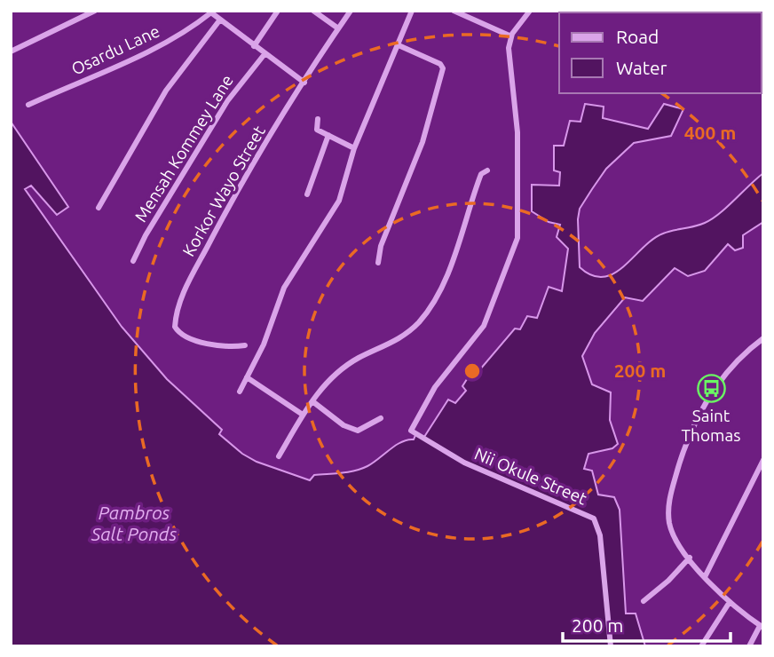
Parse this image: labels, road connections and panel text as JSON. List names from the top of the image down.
{
  "streets": {
    "street": [
      "Osardu Lane",
      "Mensah Kommey Lane",
      "Korkor Wayo Street",
      "Nii Okule Street"
    ]
  },
  "water": ["Pambros Salt Ponds"],
  "places": {
    "bus stop": ["Saint Thomas"]
  },
  "legend": ["Road", "Water"],
  "scale_bar": "200 m",
  "rings": ["400 m", "200 m"]
}
